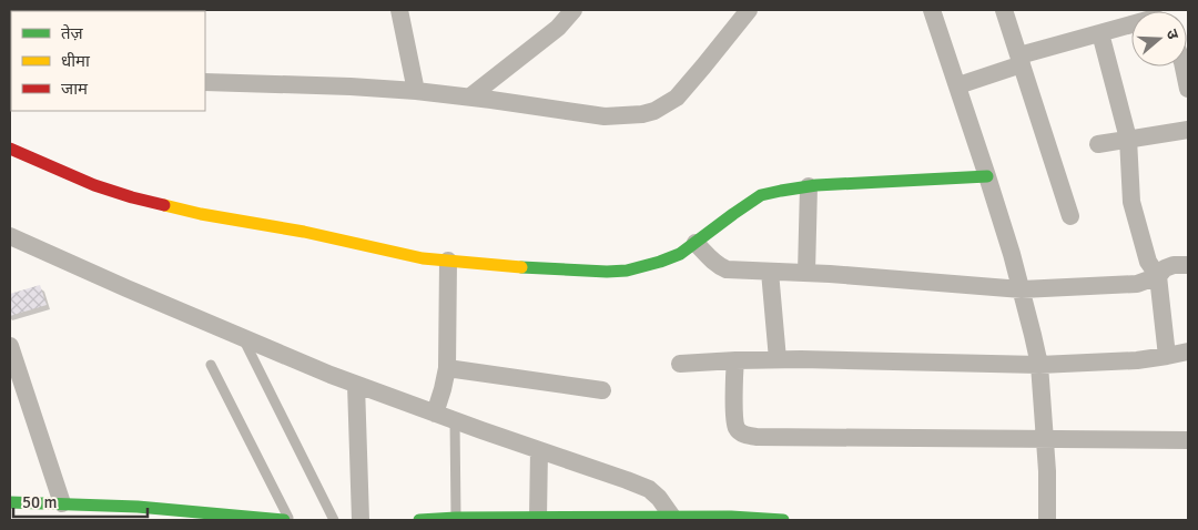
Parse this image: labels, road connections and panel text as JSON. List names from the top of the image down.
{
  "legend": ["तेज़", "धीमा", "जाम"],
  "scale_bar": "50 m",
  "north": "right"
}
